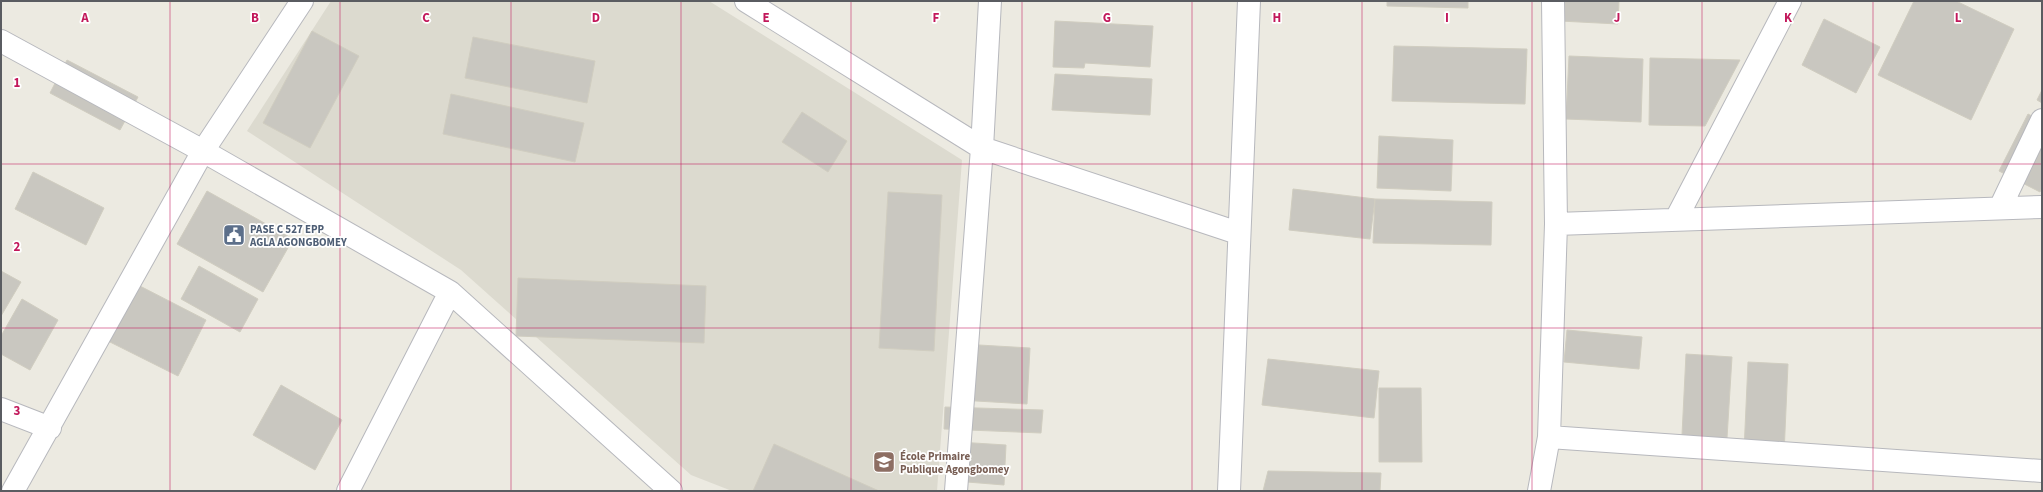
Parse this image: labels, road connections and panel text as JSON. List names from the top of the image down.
{
  "places": {
    "public building": ["PASE C 527 EPP AGLA AGONGBOMEY"],
    "school or university": ["École Primaire Publique Agongbomey"]
  },
  "grid": {
    "columns": [
      "A",
      "B",
      "C",
      "D",
      "E",
      "F",
      "G",
      "H",
      "I",
      "J",
      "K",
      "L"
    ],
    "rows": ["1", "2", "3"]
  }
}
